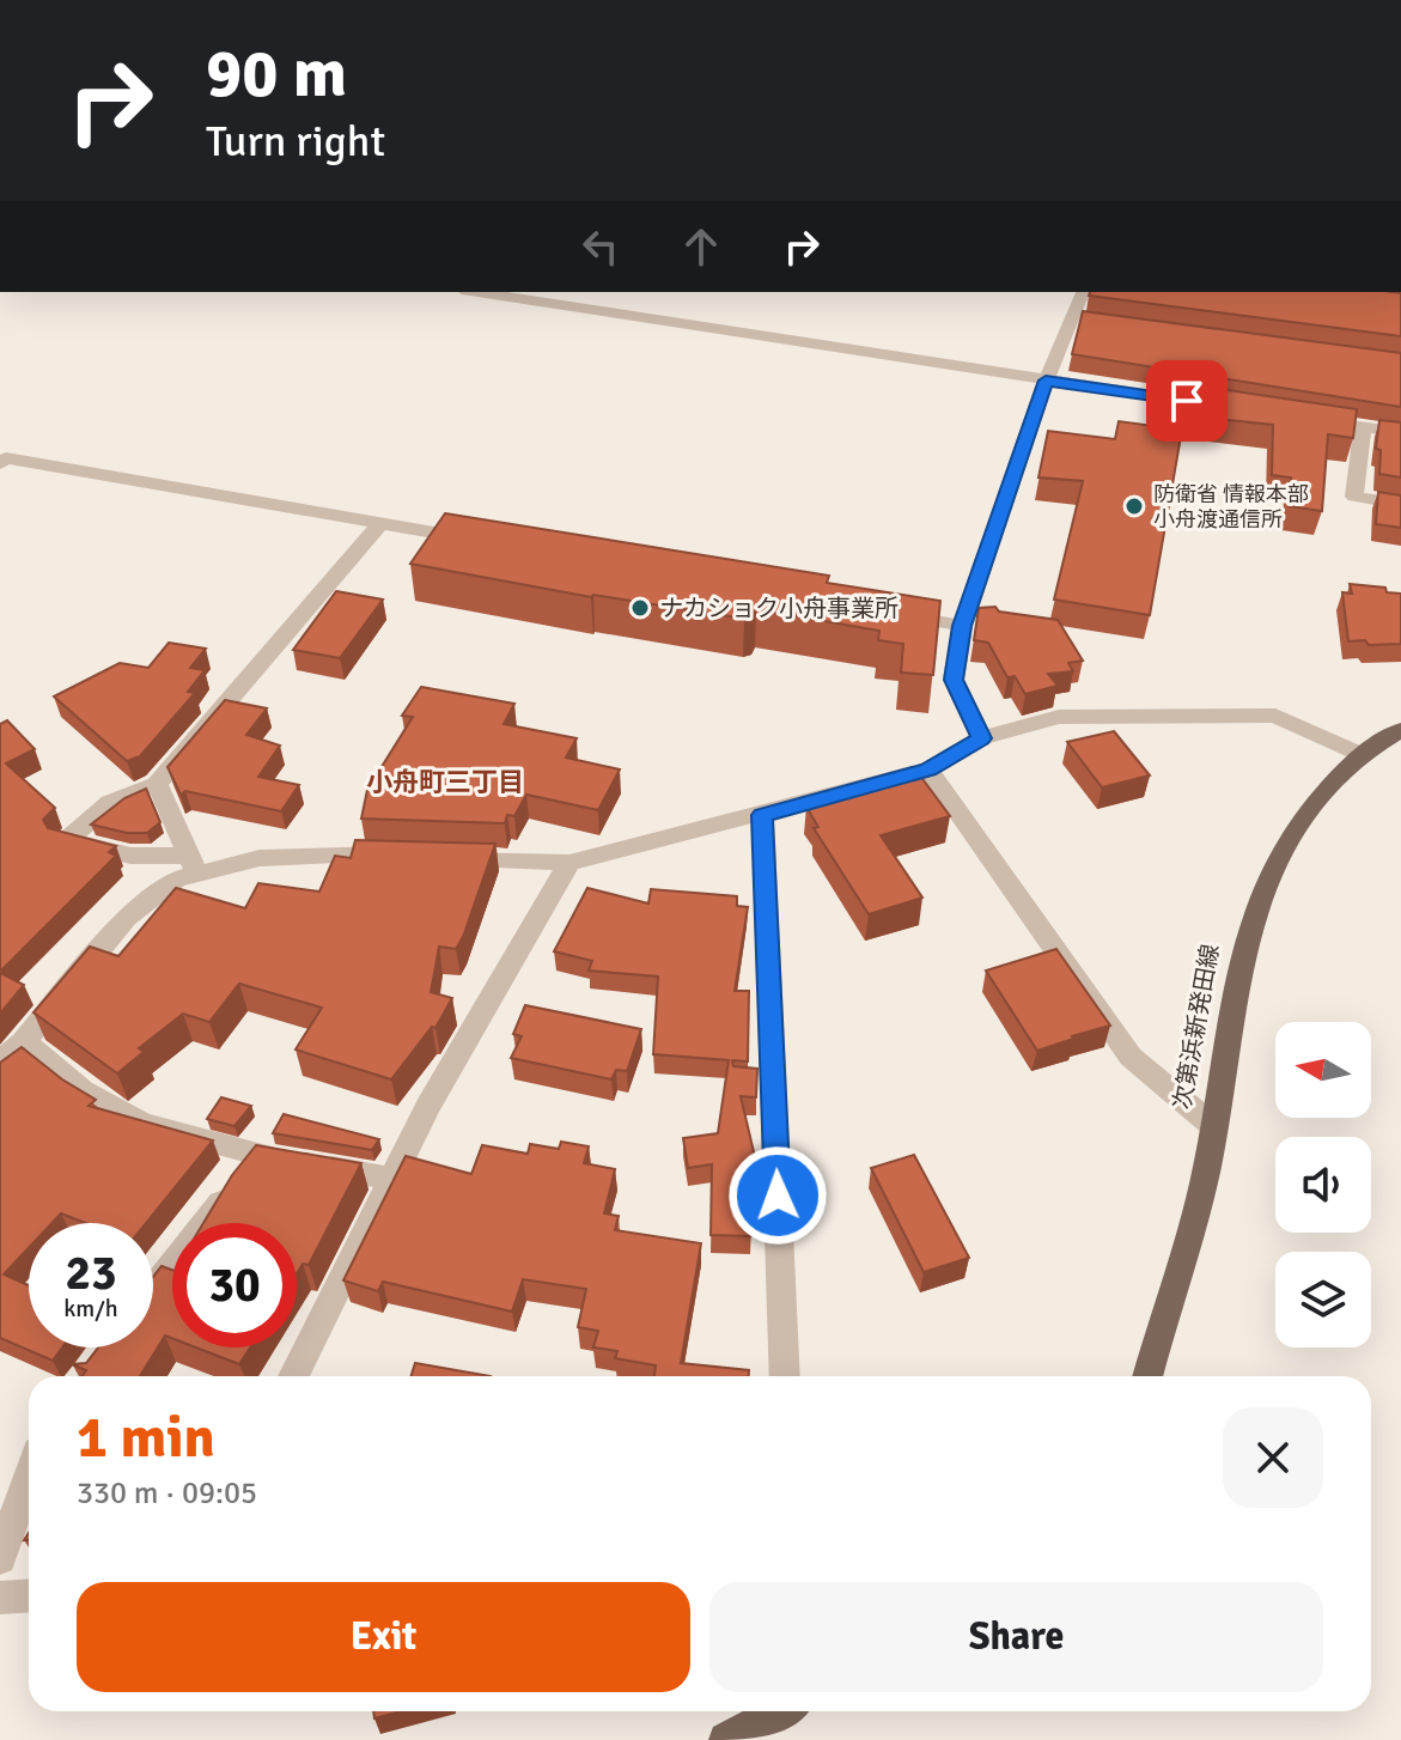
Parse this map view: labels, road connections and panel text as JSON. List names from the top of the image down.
{
  "streets": {
    "main road": ["次第浜新発田線"]
  },
  "districts": ["小舟町三丁目"],
  "places": ["防衛省 情報本部 小舟渡通信所", "ナカショク小舟事業所"],
  "north": "left",
  "page": {
    "turn": ["90 m", "Turn right"],
    "speed": "23 km/h",
    "limit": "30",
    "heading": ["1 min", "330 m · 09:05"],
    "buttons": ["Exit", "Share"]
  }
}
